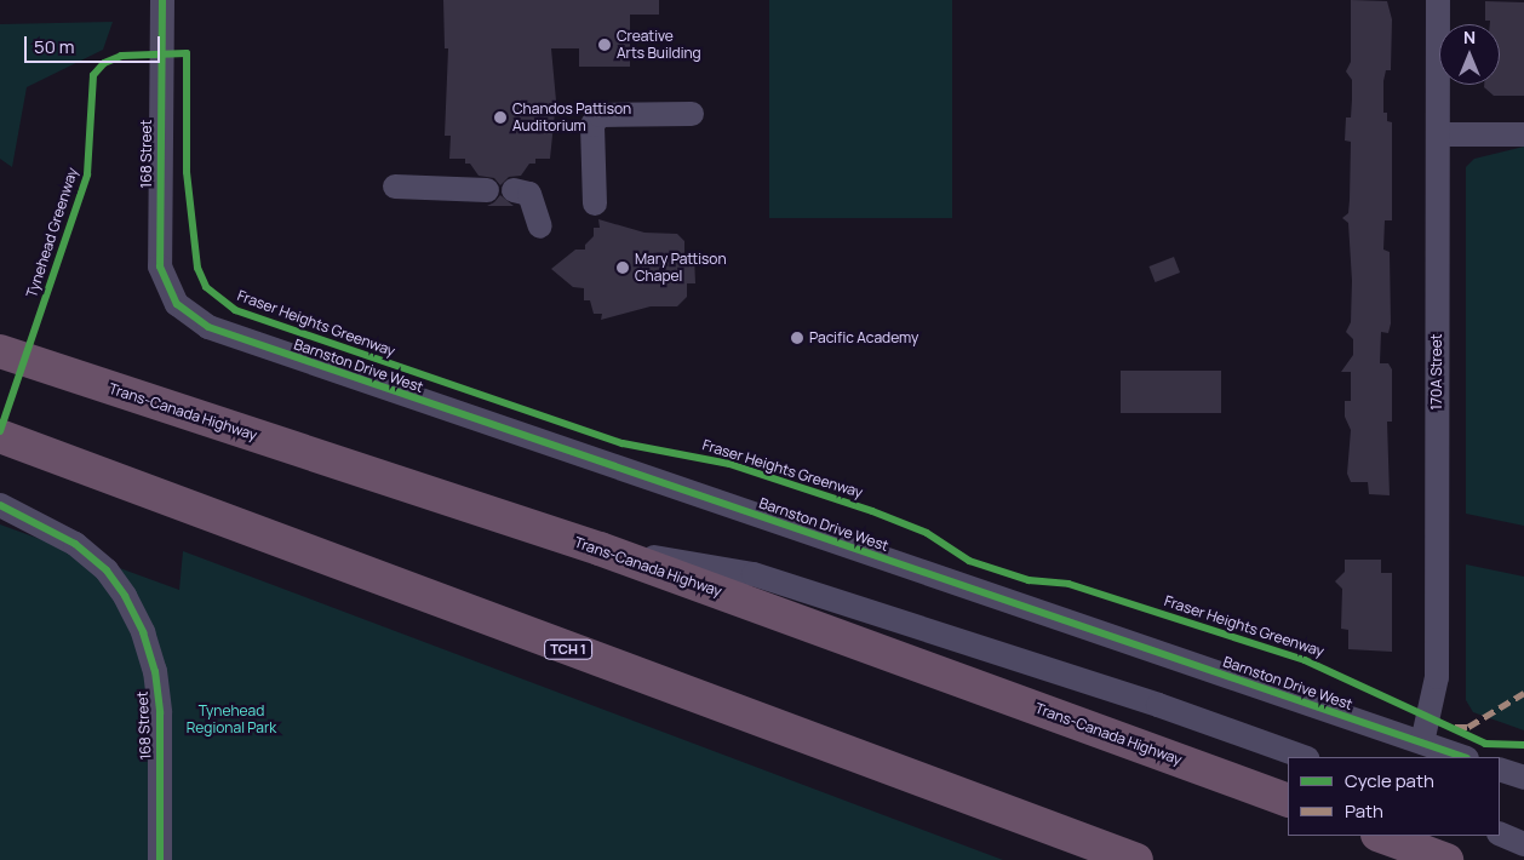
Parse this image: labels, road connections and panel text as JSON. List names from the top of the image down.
{
  "streets": {
    "highway": ["Trans-Canada Highway", "TCH 1"],
    "street": ["168 Street", "Barnston Drive West", "170A Street"],
    "cycle path": ["Tynehead Greenway"]
  },
  "crossings": [
    ["168 Street", "Barnston Drive West"],
    ["Barnston Drive West", "170A Street"]
  ],
  "parks": ["Tynehead Regional Park"],
  "places": [
    "Creative Arts Building",
    "Chandos Pattison Auditorium",
    "Mary Pattison Chapel",
    "Pacific Academy"
  ],
  "legend": ["Cycle path", "Path"],
  "scale_bar": "50 m",
  "north": "top"
}
